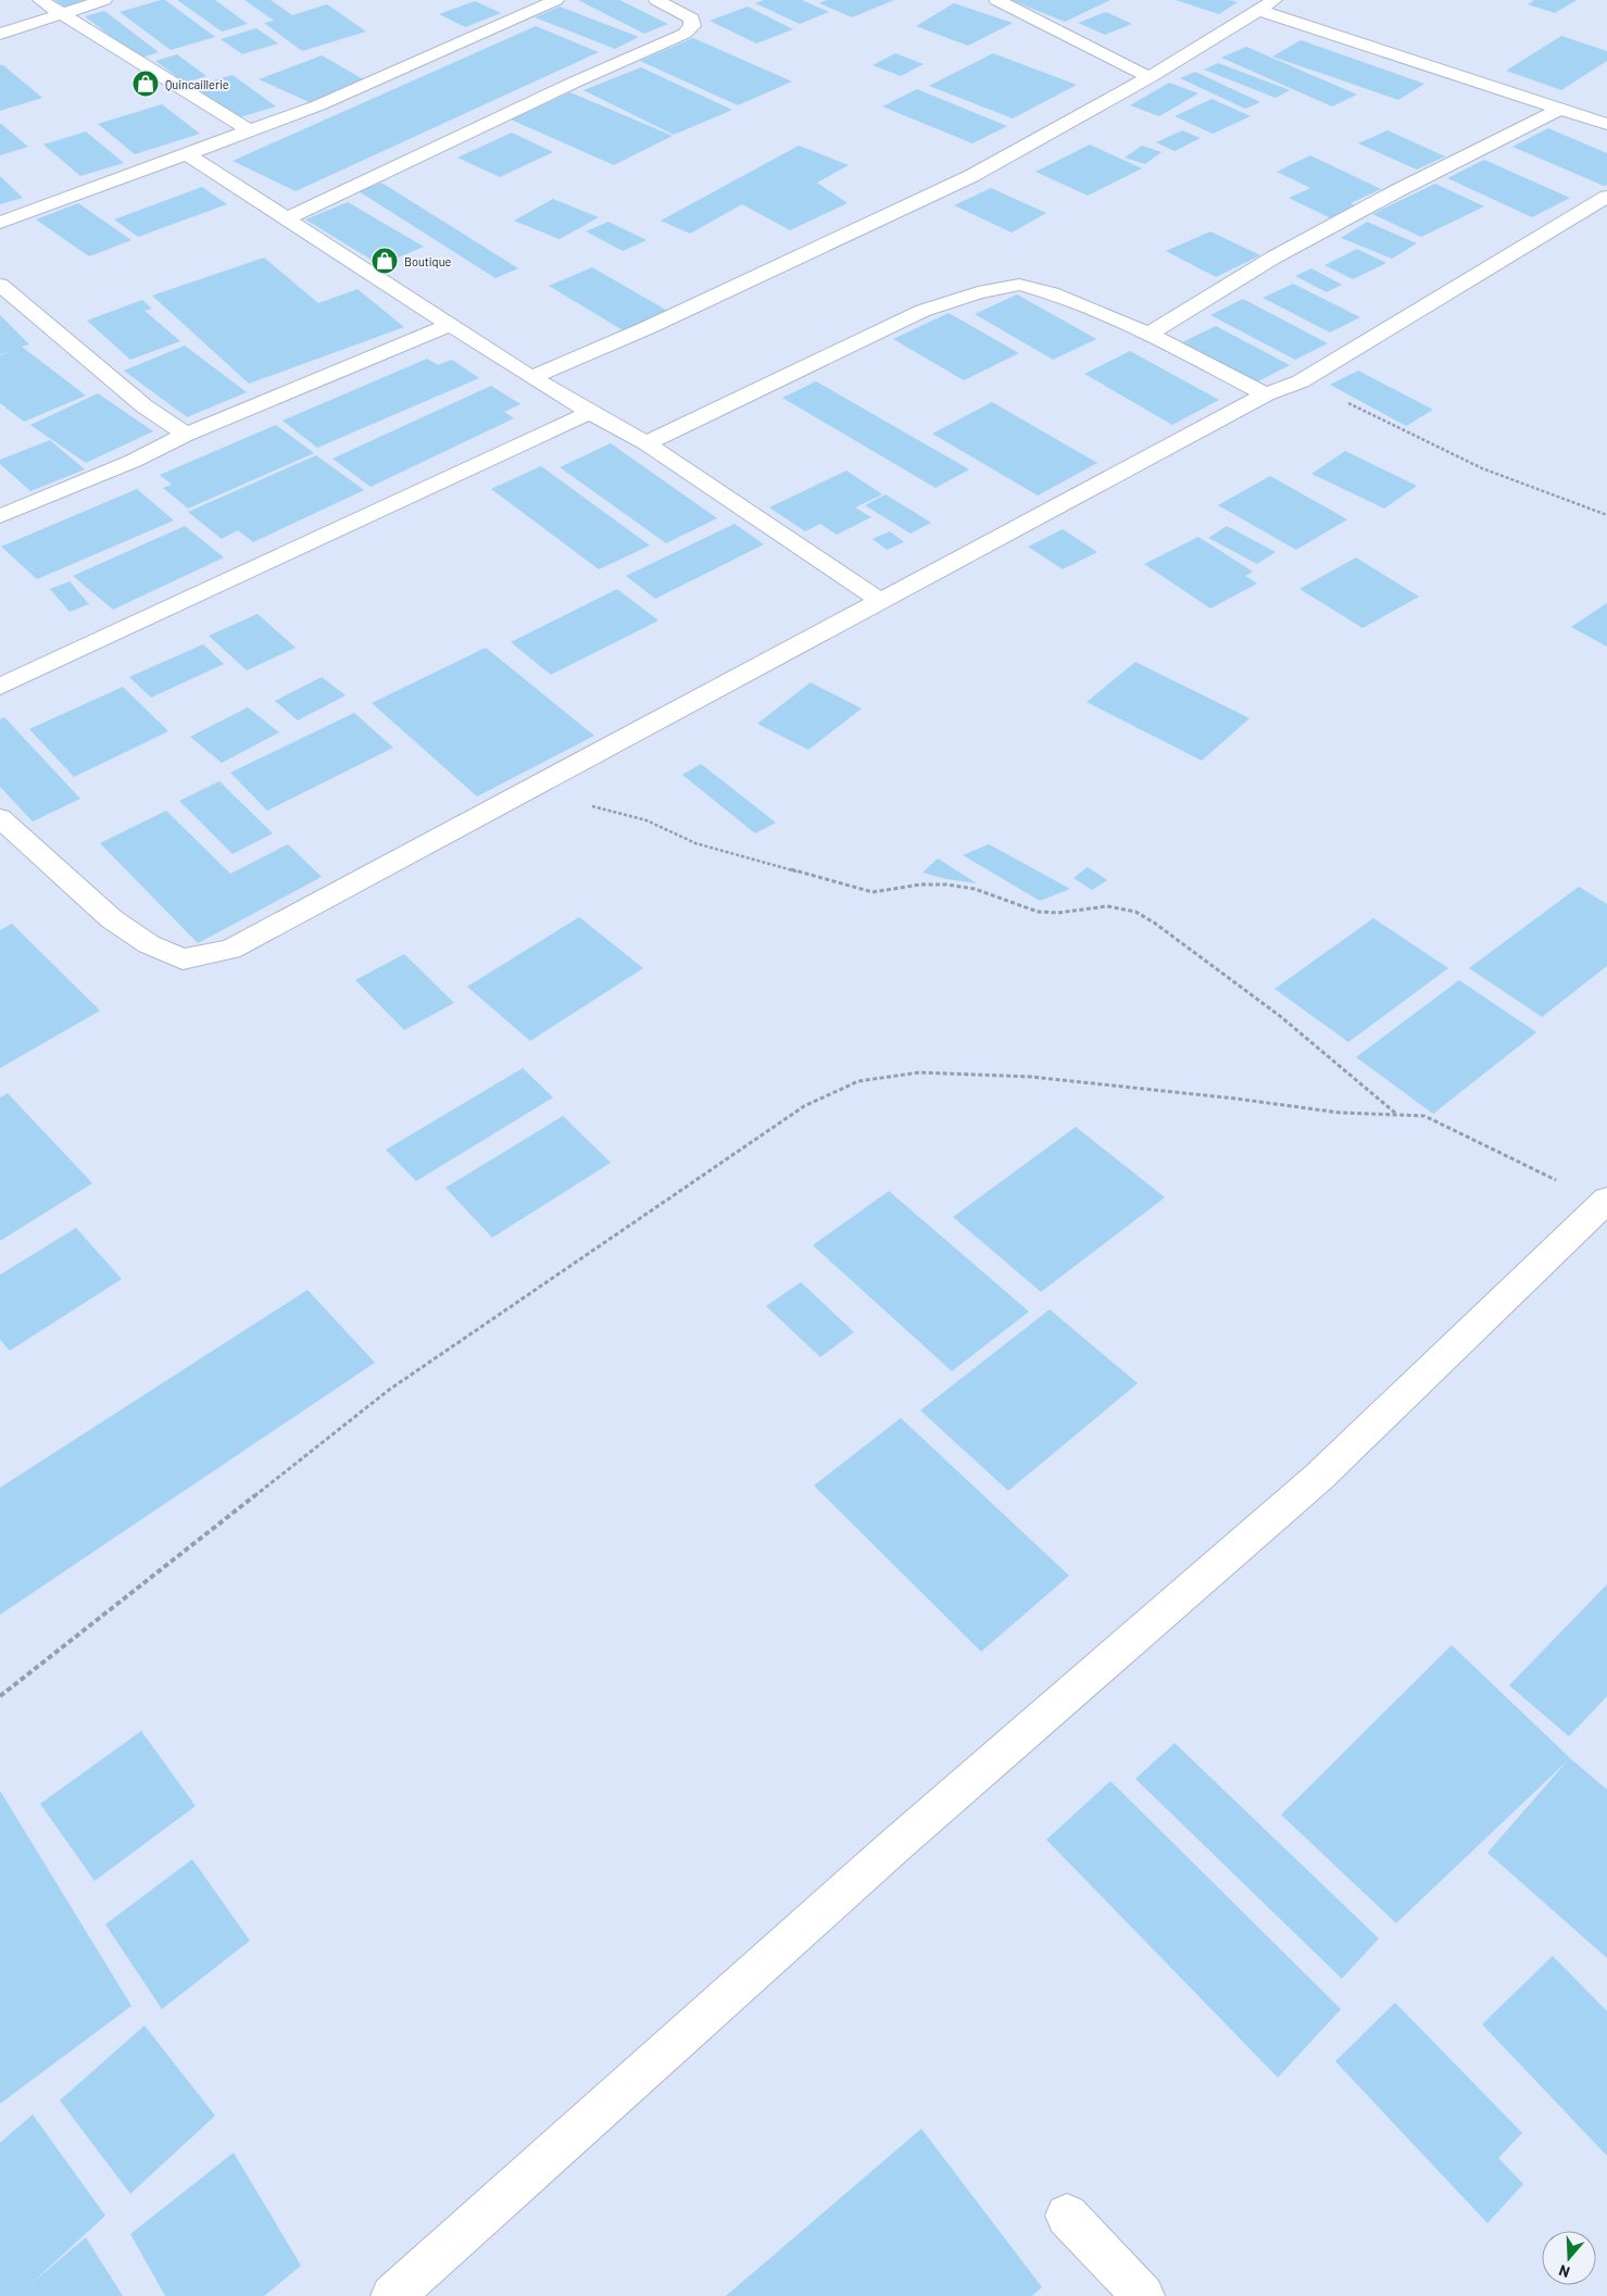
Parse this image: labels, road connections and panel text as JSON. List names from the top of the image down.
{
  "places": {
    "shop": ["Quincaillerie", "Boutique"]
  },
  "north": "bottom"
}
